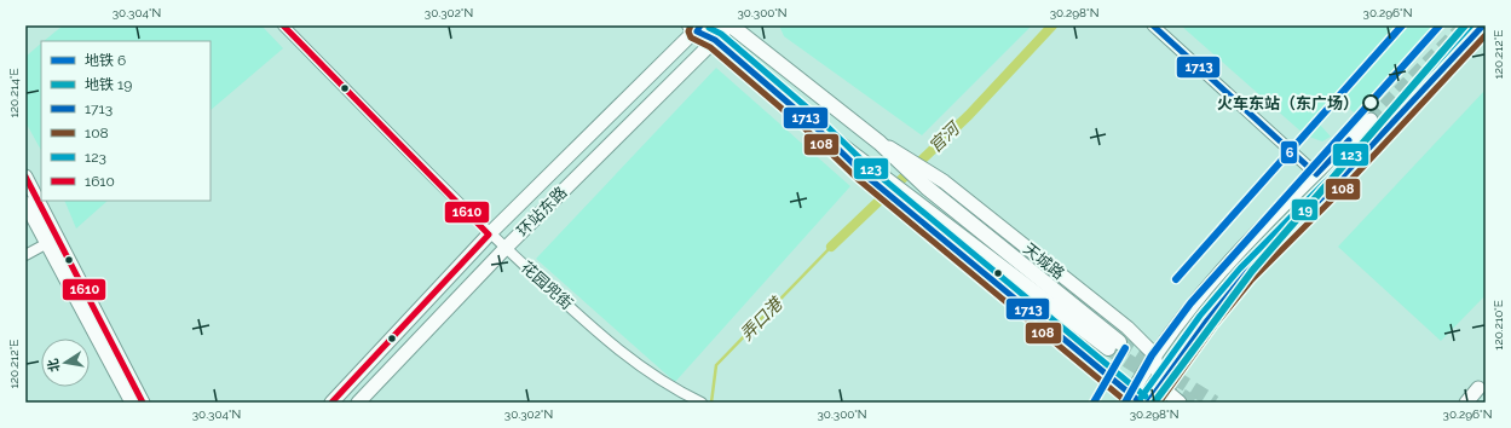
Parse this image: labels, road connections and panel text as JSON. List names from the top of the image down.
{
  "streets": {
    "main road": ["环站东路", "天城路"],
    "street": ["花园兜街"]
  },
  "crossings": [
    ["环站东路", "天城路"],
    ["环站东路", "花园兜街"]
  ],
  "water": ["官河", "弄口港"],
  "places": ["火车东站（东广场）"],
  "lines": [
    "metro line 6",
    "metro line 19",
    "transit line 1713",
    "transit line 108",
    "transit line 123",
    "transit line 1610"
  ],
  "legend": [
    "地铁 6",
    "地铁 19",
    "1713",
    "108",
    "123",
    "1610"
  ],
  "north": "left",
  "coordinates": [
    "30.304°N",
    "30.302°N",
    "30.300°N",
    "30.298°N",
    "30.296°N",
    "120.212°E",
    "120.214°E",
    "120.210°E"
  ]
}
